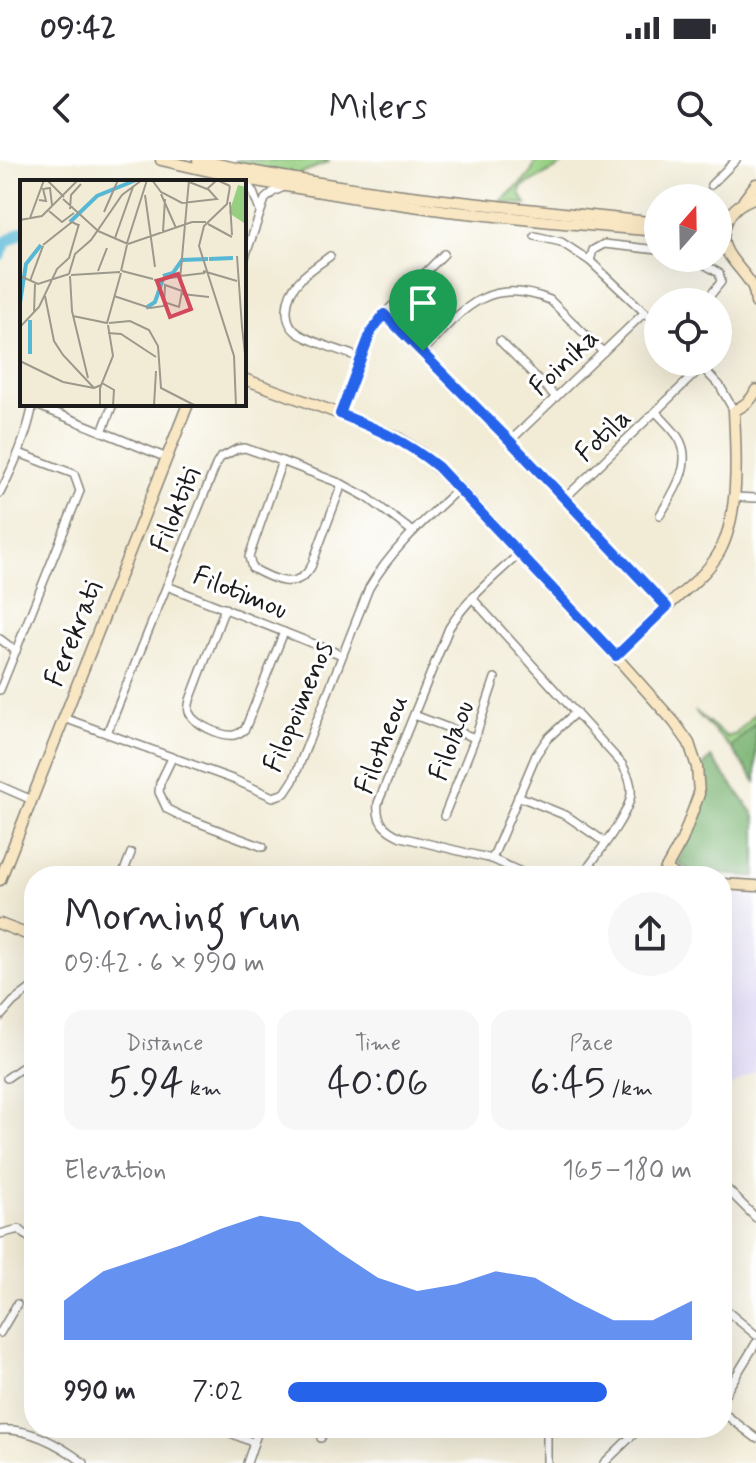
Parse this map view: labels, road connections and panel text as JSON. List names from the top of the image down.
{
  "streets": {
    "main road": ["Ferekrati"],
    "street": [
      "Foinika",
      "Fotila",
      "Filoktiti",
      "Filotimou",
      "Filopoimenos",
      "Filolaou",
      "Filotheou"
    ]
  },
  "crossings": [
    ["Filoktiti", "Filotimou"],
    ["Filoktiti", "Filopoimenos"],
    ["Filotimou", "Filopoimenos"],
    ["Ferekrati", "Filopoimenos"]
  ],
  "north": "top",
  "page": {
    "status": "09:42",
    "header": "Milers",
    "heading": ["Morning run", "09:42 · 6 × 990 m"],
    "stats": [
      ["Distance", "5.94 km"],
      ["Time", "40:06"],
      ["Pace", "6:45 /km"]
    ],
    "chart": ["Elevation", "165–180 m"],
    "list": [
      {
        "name": "990 m",
        "note": "7:02"
      }
    ]
  }
}
